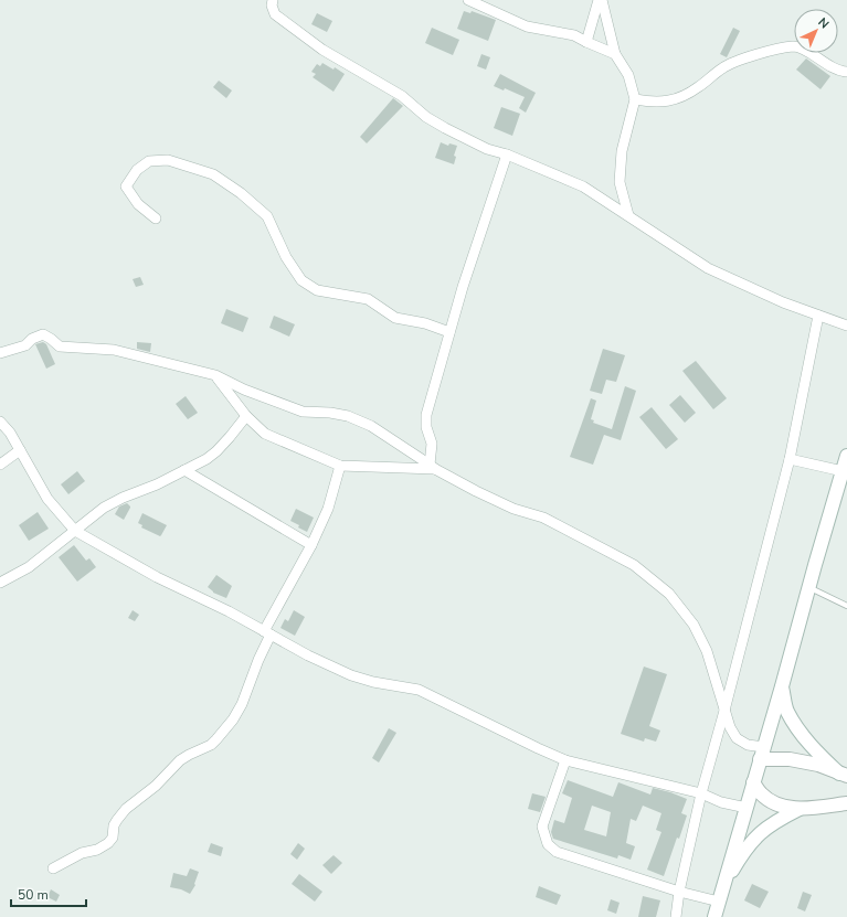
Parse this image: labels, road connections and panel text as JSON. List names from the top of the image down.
{
  "scale_bar": "50 m",
  "north": "top right"
}
